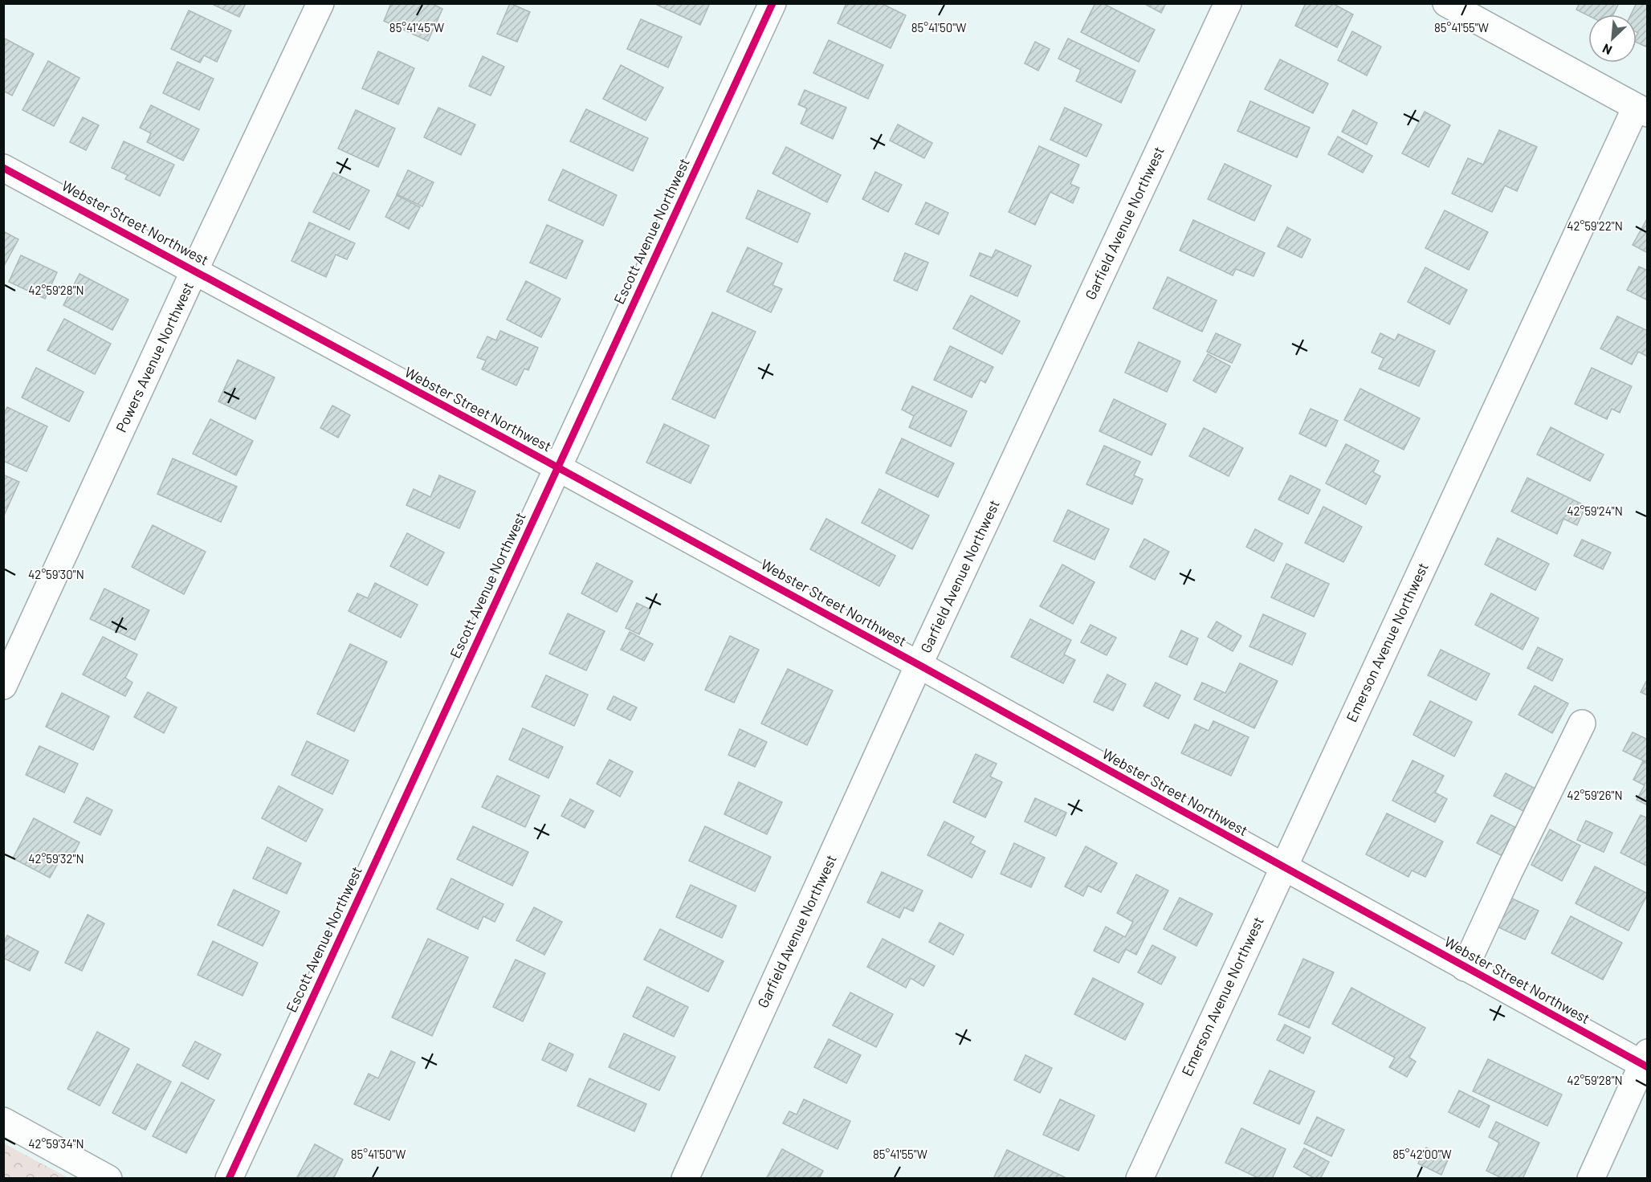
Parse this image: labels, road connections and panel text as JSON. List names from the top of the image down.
{
  "streets": {
    "street": [
      "Webster Street Northwest",
      "Garfield Avenue Northwest",
      "Escott Avenue Northwest",
      "Powers Avenue Northwest",
      "Emerson Avenue Northwest"
    ]
  },
  "crossings": [
    ["Webster Street Northwest", "Garfield Avenue Northwest"],
    ["Webster Street Northwest", "Escott Avenue Northwest"],
    ["Webster Street Northwest", "Powers Avenue Northwest"],
    ["Webster Street Northwest", "Emerson Avenue Northwest"]
  ],
  "north": "bottom left",
  "coordinates": [
    "85°41'45\"W",
    "85°41'50\"W",
    "85°41'55\"W",
    "42°59'22\"N",
    "42°59'28\"N",
    "42°59'24\"N",
    "42°59'30\"N",
    "42°59'26\"N",
    "42°59'32\"N",
    "42°59'34\"N",
    "85°42'00\"W"
  ]
}
